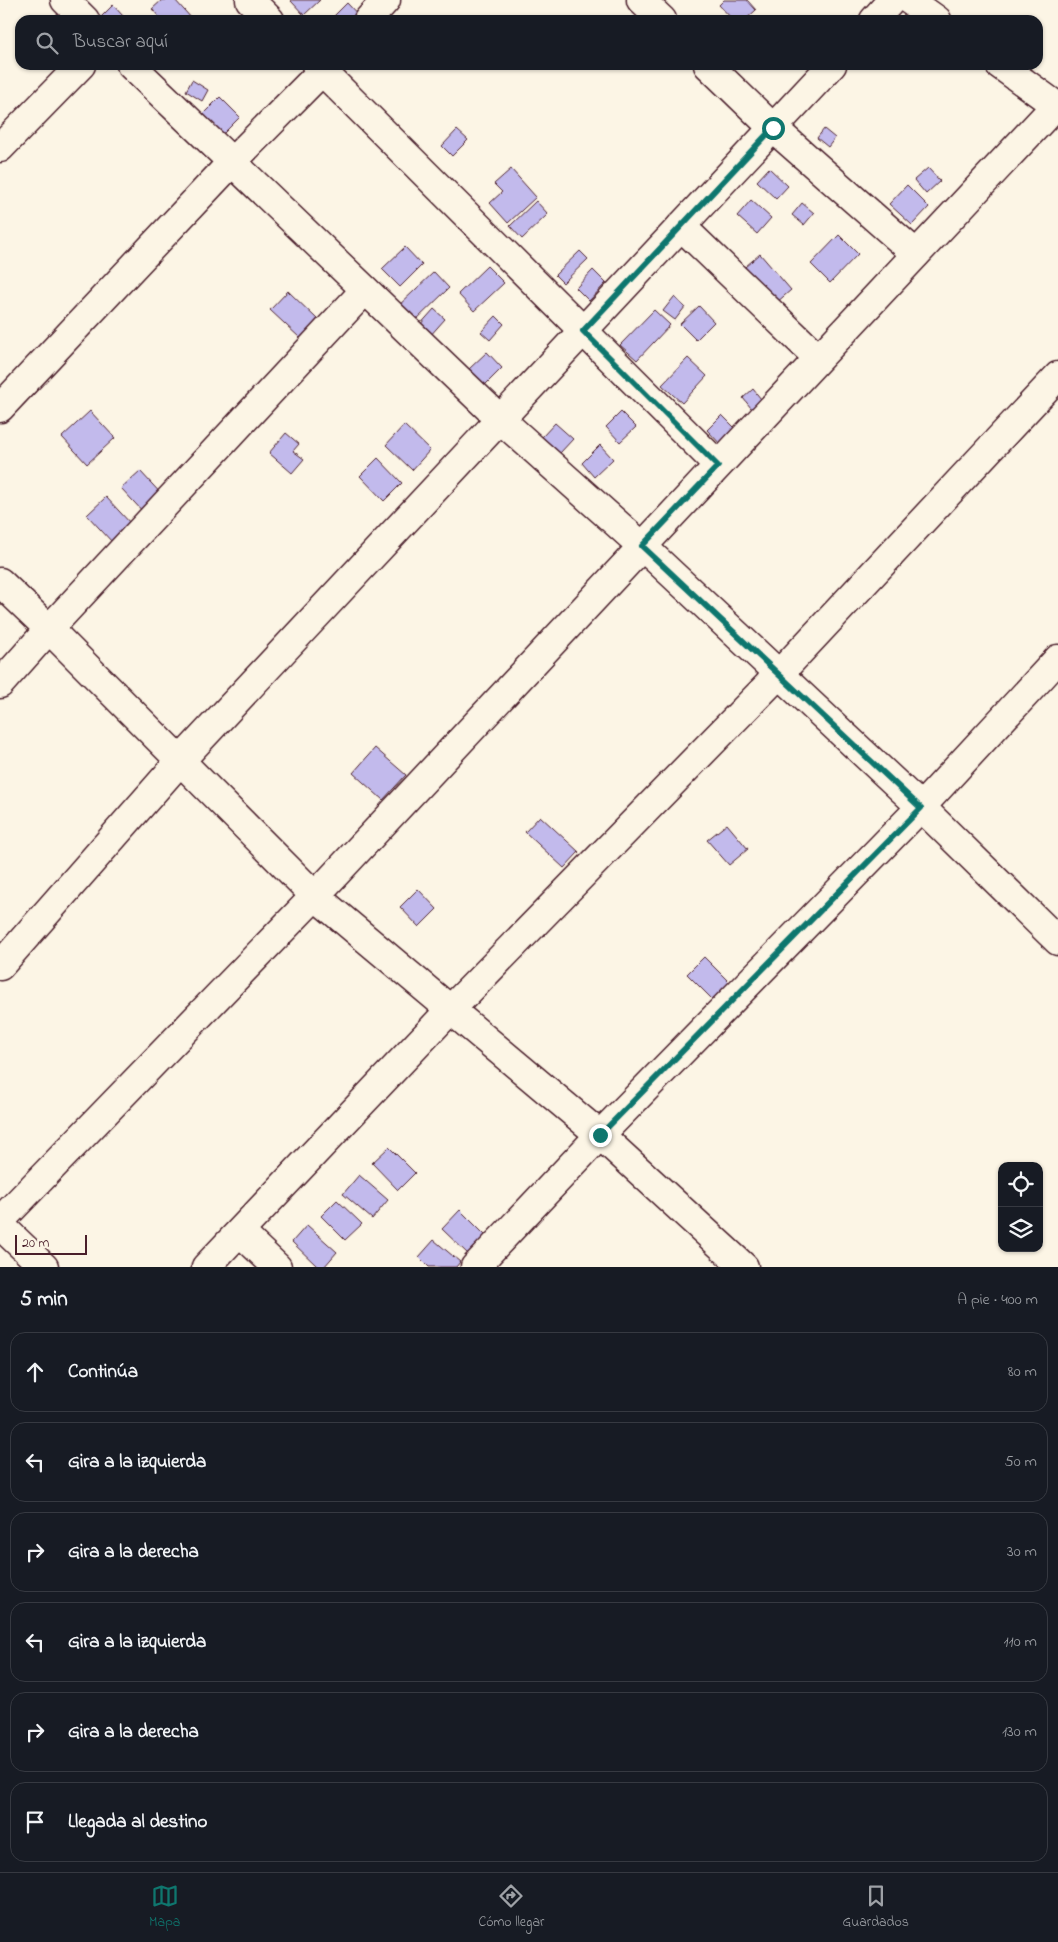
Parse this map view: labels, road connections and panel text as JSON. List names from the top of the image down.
{
  "scale_bar": "20 m",
  "page": {
    "search": "Buscar aquí",
    "scale": "20 m",
    "heading": ["5 min", "A pie · 400 m"],
    "list": [
      ["Continúa", "80 m"],
      ["Gira a la izquierda", "50 m"],
      ["Gira a la derecha", "30 m"],
      ["Gira a la izquierda", "110 m"],
      ["Gira a la derecha", "130 m"],
      "Llegada al destino"
    ],
    "nav": ["Mapa", "Cómo llegar", "Guardados"]
  }
}
